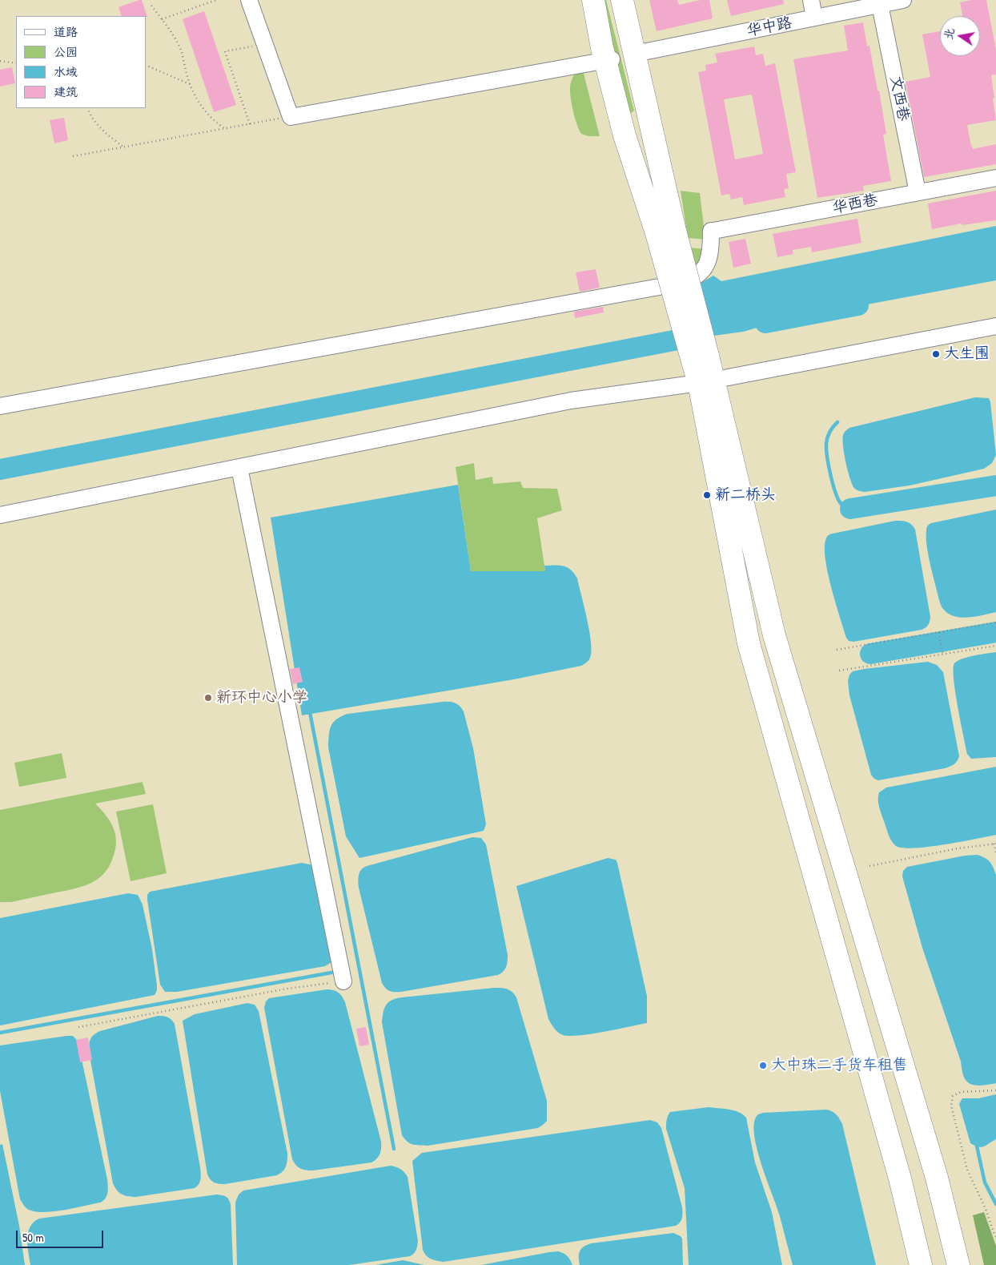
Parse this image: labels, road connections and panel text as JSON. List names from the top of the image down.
{
  "streets": {
    "street": ["华中路", "文西巷", "华西巷"]
  },
  "crossings": [
    ["华中路", "文西巷"],
    ["文西巷", "华西巷"]
  ],
  "places": [
    "大生围",
    "新二桥头",
    "新环中心小学",
    "大中珠二手货车租售"
  ],
  "legend": [
    "道路",
    "公园",
    "水域",
    "建筑"
  ],
  "scale_bar": "50 m",
  "north": "left"
}
